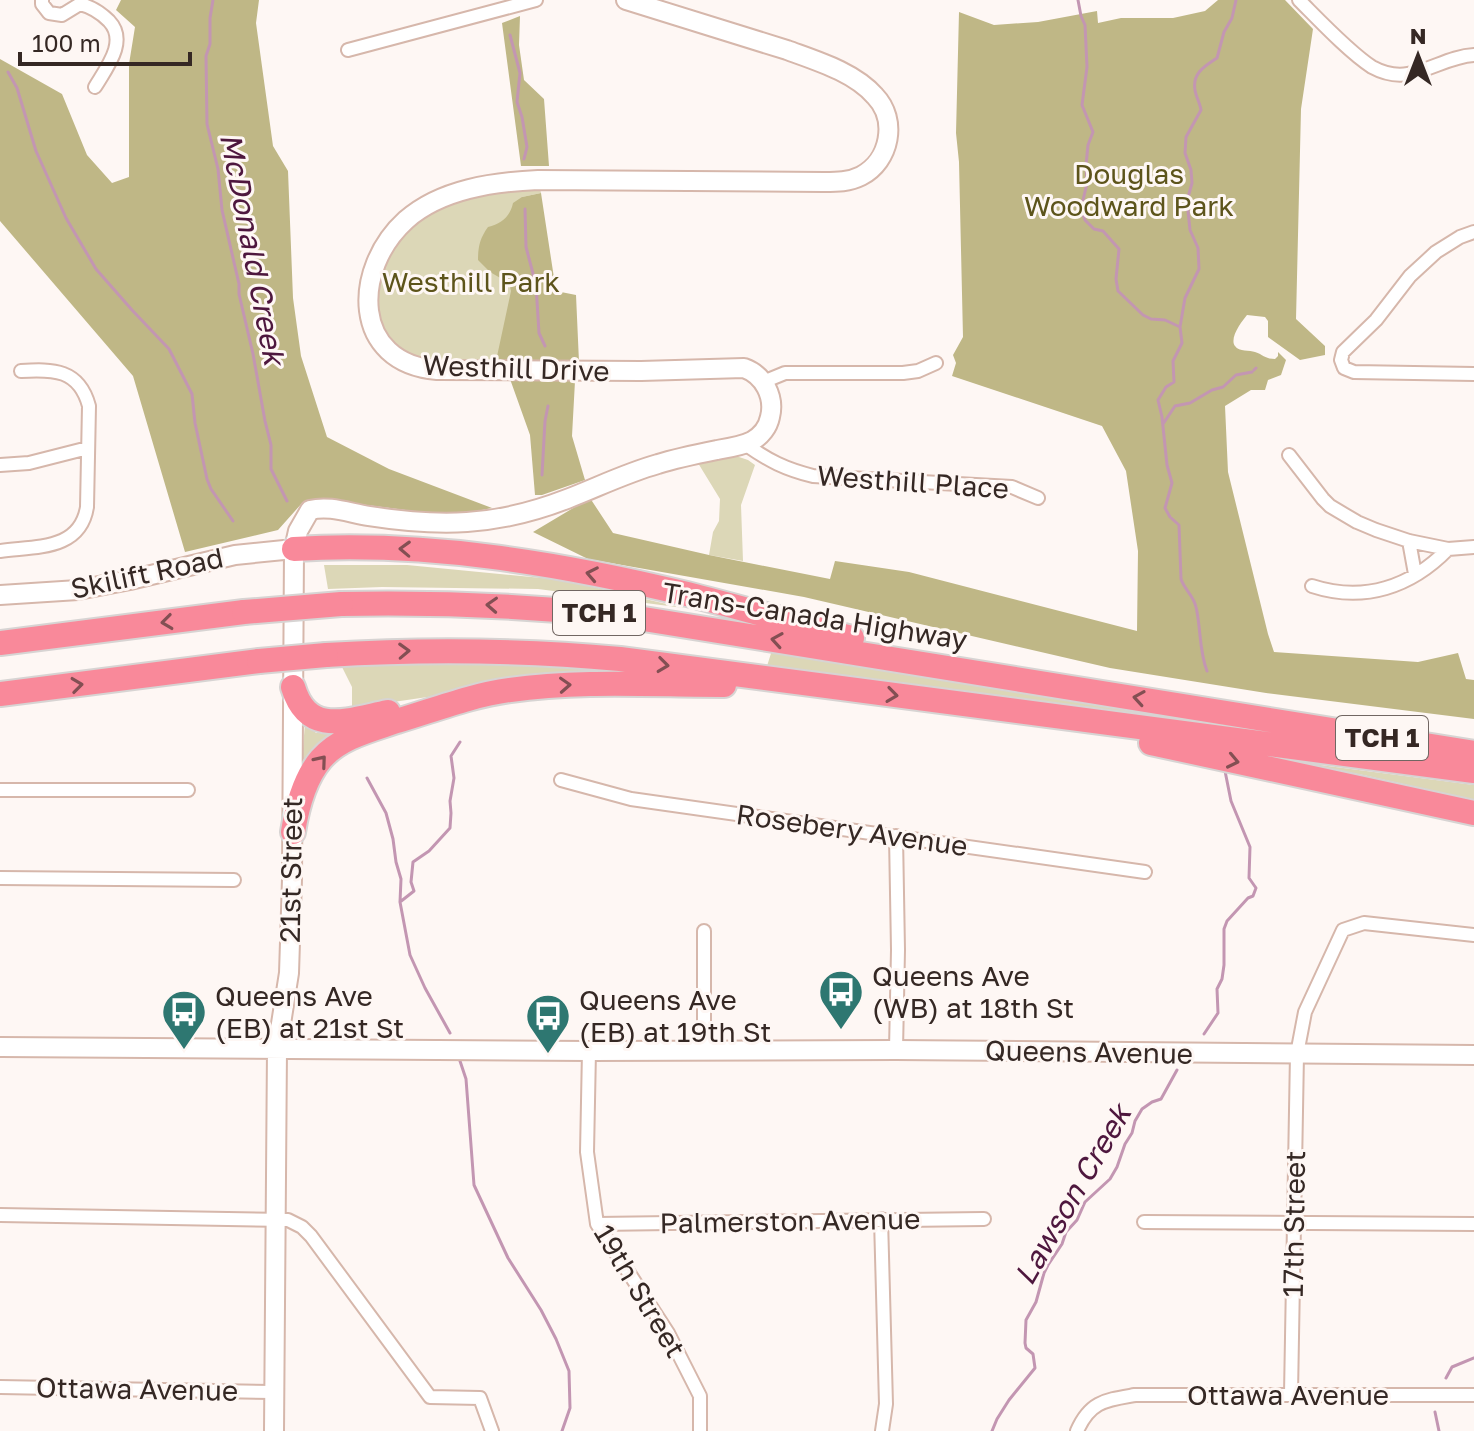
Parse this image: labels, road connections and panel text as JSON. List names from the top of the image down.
{
  "streets": {
    "highway": ["TCH 1", "Trans-Canada Highway"],
    "street": [
      "Westhill Drive",
      "Westhill Place",
      "Skilift Road",
      "Rosebery Avenue",
      "21st Street",
      "Queens Avenue",
      "Palmerston Avenue",
      "17th Street",
      "19th Street",
      "Ottawa Avenue"
    ]
  },
  "crossings": [
    ["Skilift Road", "21st Street"],
    ["21st Street", "Queens Avenue"],
    ["21st Street", "Ottawa Avenue"],
    ["Queens Avenue", "17th Street"],
    ["Queens Avenue", "19th Street"],
    ["Palmerston Avenue", "19th Street"],
    ["17th Street", "Ottawa Avenue"]
  ],
  "water": ["McDonald Creek", "Lawson Creek"],
  "parks": ["Douglas Woodward Park", "Westhill Park"],
  "places": {
    "bus stop": ["Queens Ave (WB) at 18th St", "Queens Ave (EB) at 21st St", "Queens Ave (EB) at 19th St"]
  },
  "scale_bar": "100 m",
  "north": "top"
}
